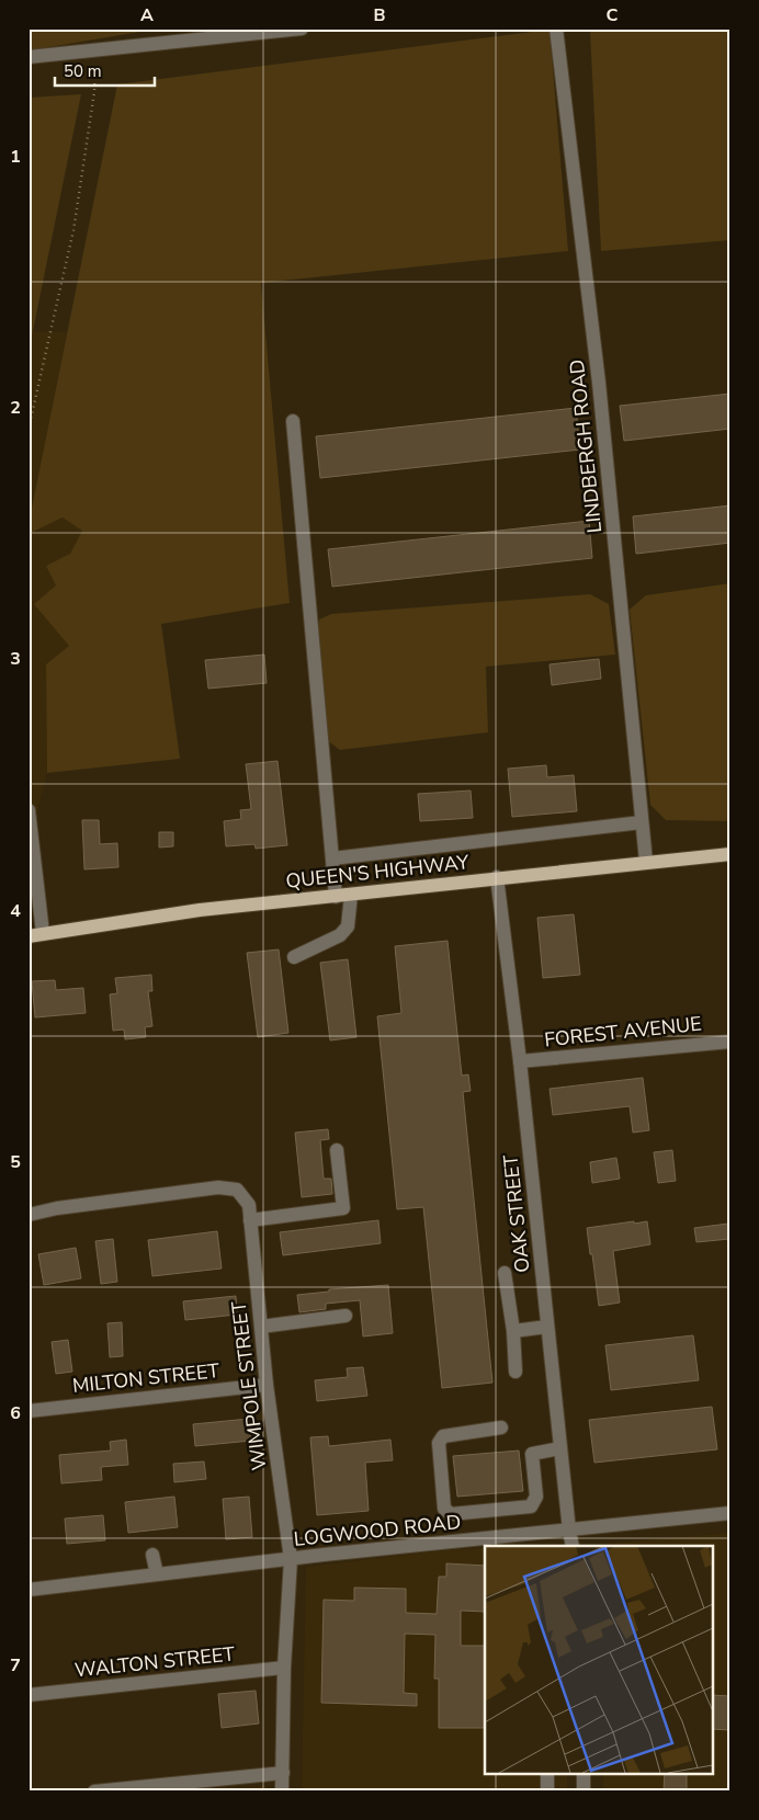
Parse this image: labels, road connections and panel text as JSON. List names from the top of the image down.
{
  "streets": {
    "main road": ["QUEEN'S HIGHWAY"],
    "street": [
      "LINDBERGH ROAD",
      "FOREST AVENUE",
      "OAK STREET",
      "MILTON STREET",
      "WIMPOLE STREET",
      "LOGWOOD ROAD",
      "WALTON STREET"
    ]
  },
  "crossings": [
    ["LINDBERGH ROAD", "QUEEN'S HIGHWAY"],
    ["QUEEN'S HIGHWAY", "OAK STREET"],
    ["FOREST AVENUE", "OAK STREET"],
    ["OAK STREET", "LOGWOOD ROAD"],
    ["MILTON STREET", "WIMPOLE STREET"],
    ["WIMPOLE STREET", "LOGWOOD ROAD"],
    ["WIMPOLE STREET", "WALTON STREET"]
  ],
  "scale_bar": "50 m",
  "grid": {
    "columns": ["A", "B", "C"],
    "rows": [
      "1",
      "2",
      "3",
      "4",
      "5",
      "6",
      "7"
    ]
  }
}
